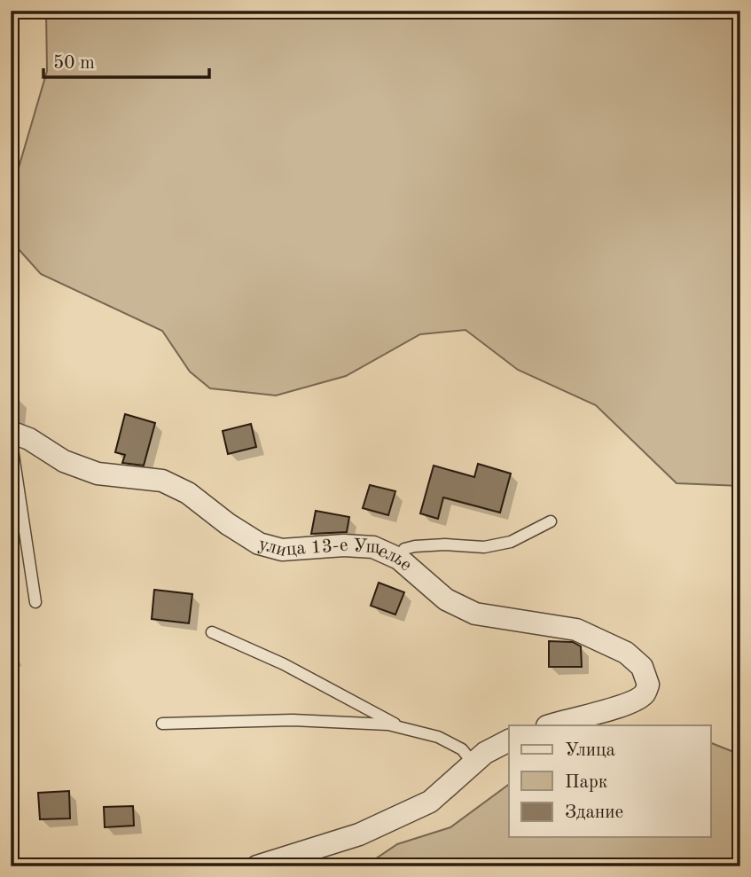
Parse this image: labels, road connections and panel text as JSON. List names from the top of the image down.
{
  "streets": {
    "street": ["улица 13-е Ущелье"]
  },
  "legend": ["Улица", "Парк", "Здание"],
  "scale_bar": "50 m"
}
